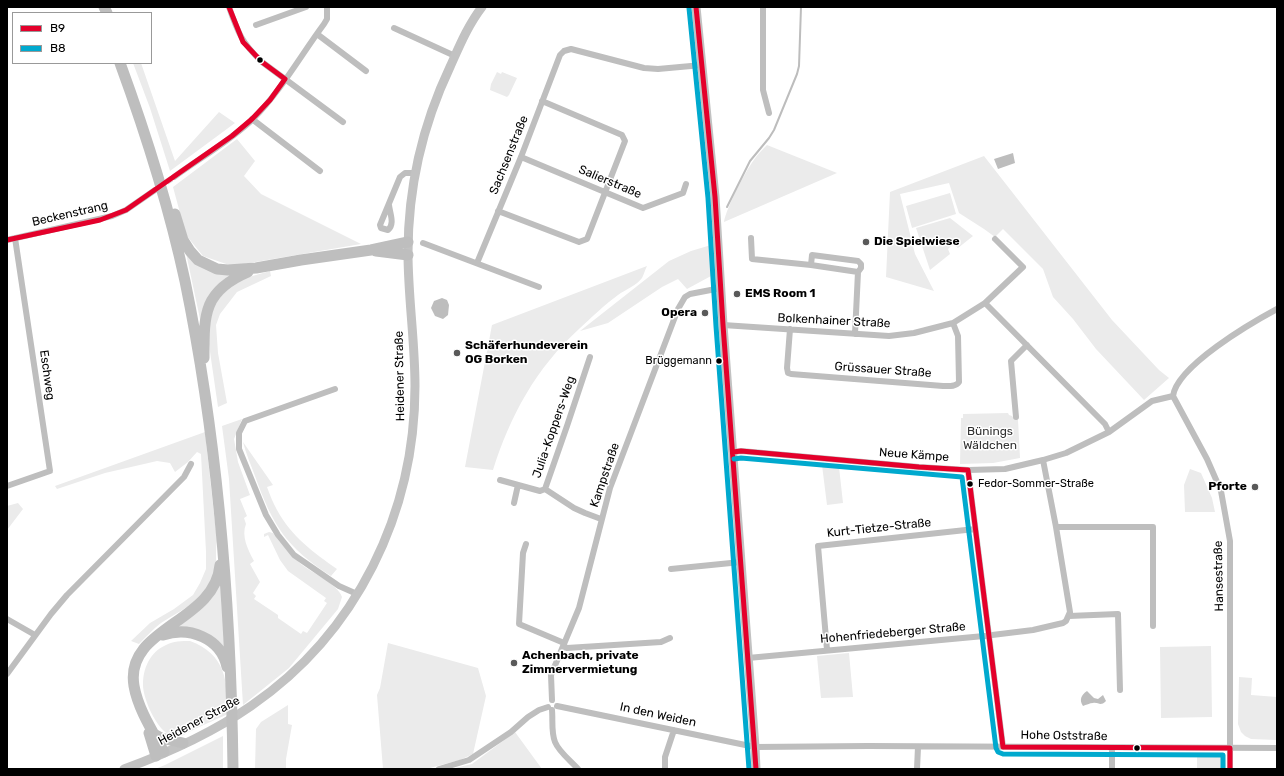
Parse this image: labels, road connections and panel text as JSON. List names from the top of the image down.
{
  "streets": {
    "main road": ["Heidener Straße"],
    "street": [
      "Sachsenstraße",
      "Salierstraße",
      "Beckenstrang",
      "Bolkenhainer Straße",
      "Grüssauer Straße",
      "Eschweg",
      "Julia-Koppers-Weg",
      "Neue Kämpe",
      "Kampstraße",
      "Kurt-Tietze-Straße",
      "Hansestraße",
      "Hohenfriedeberger Straße",
      "In den Weiden",
      "Hohe Oststraße"
    ]
  },
  "crossings": [
    ["Sachsenstraße", "Salierstraße"],
    ["Beckenstrang", "Eschweg"],
    ["Bolkenhainer Straße", "Grüssauer Straße"],
    ["Julia-Koppers-Weg", "Kampstraße"],
    ["Neue Kämpe", "Hansestraße"],
    ["Kampstraße", "In den Weiden"],
    ["Kurt-Tietze-Straße", "Hohenfriedeberger Straße"],
    ["Hansestraße", "Hohe Oststraße"],
    ["In den Weiden", "Hohe Oststraße"]
  ],
  "parks": ["Bünings Wäldchen"],
  "places": [
    "Die Spielwiese",
    "EMS Room 1",
    "Opera",
    "Schäferhundeverein OG Borken",
    "Brüggemann",
    "Fedor-Sommer-Straße",
    "Pforte",
    "Achenbach, private Zimmervermietung"
  ],
  "lines": ["transit line B9", "transit line B8"],
  "legend": ["B9", "B8"]
}
